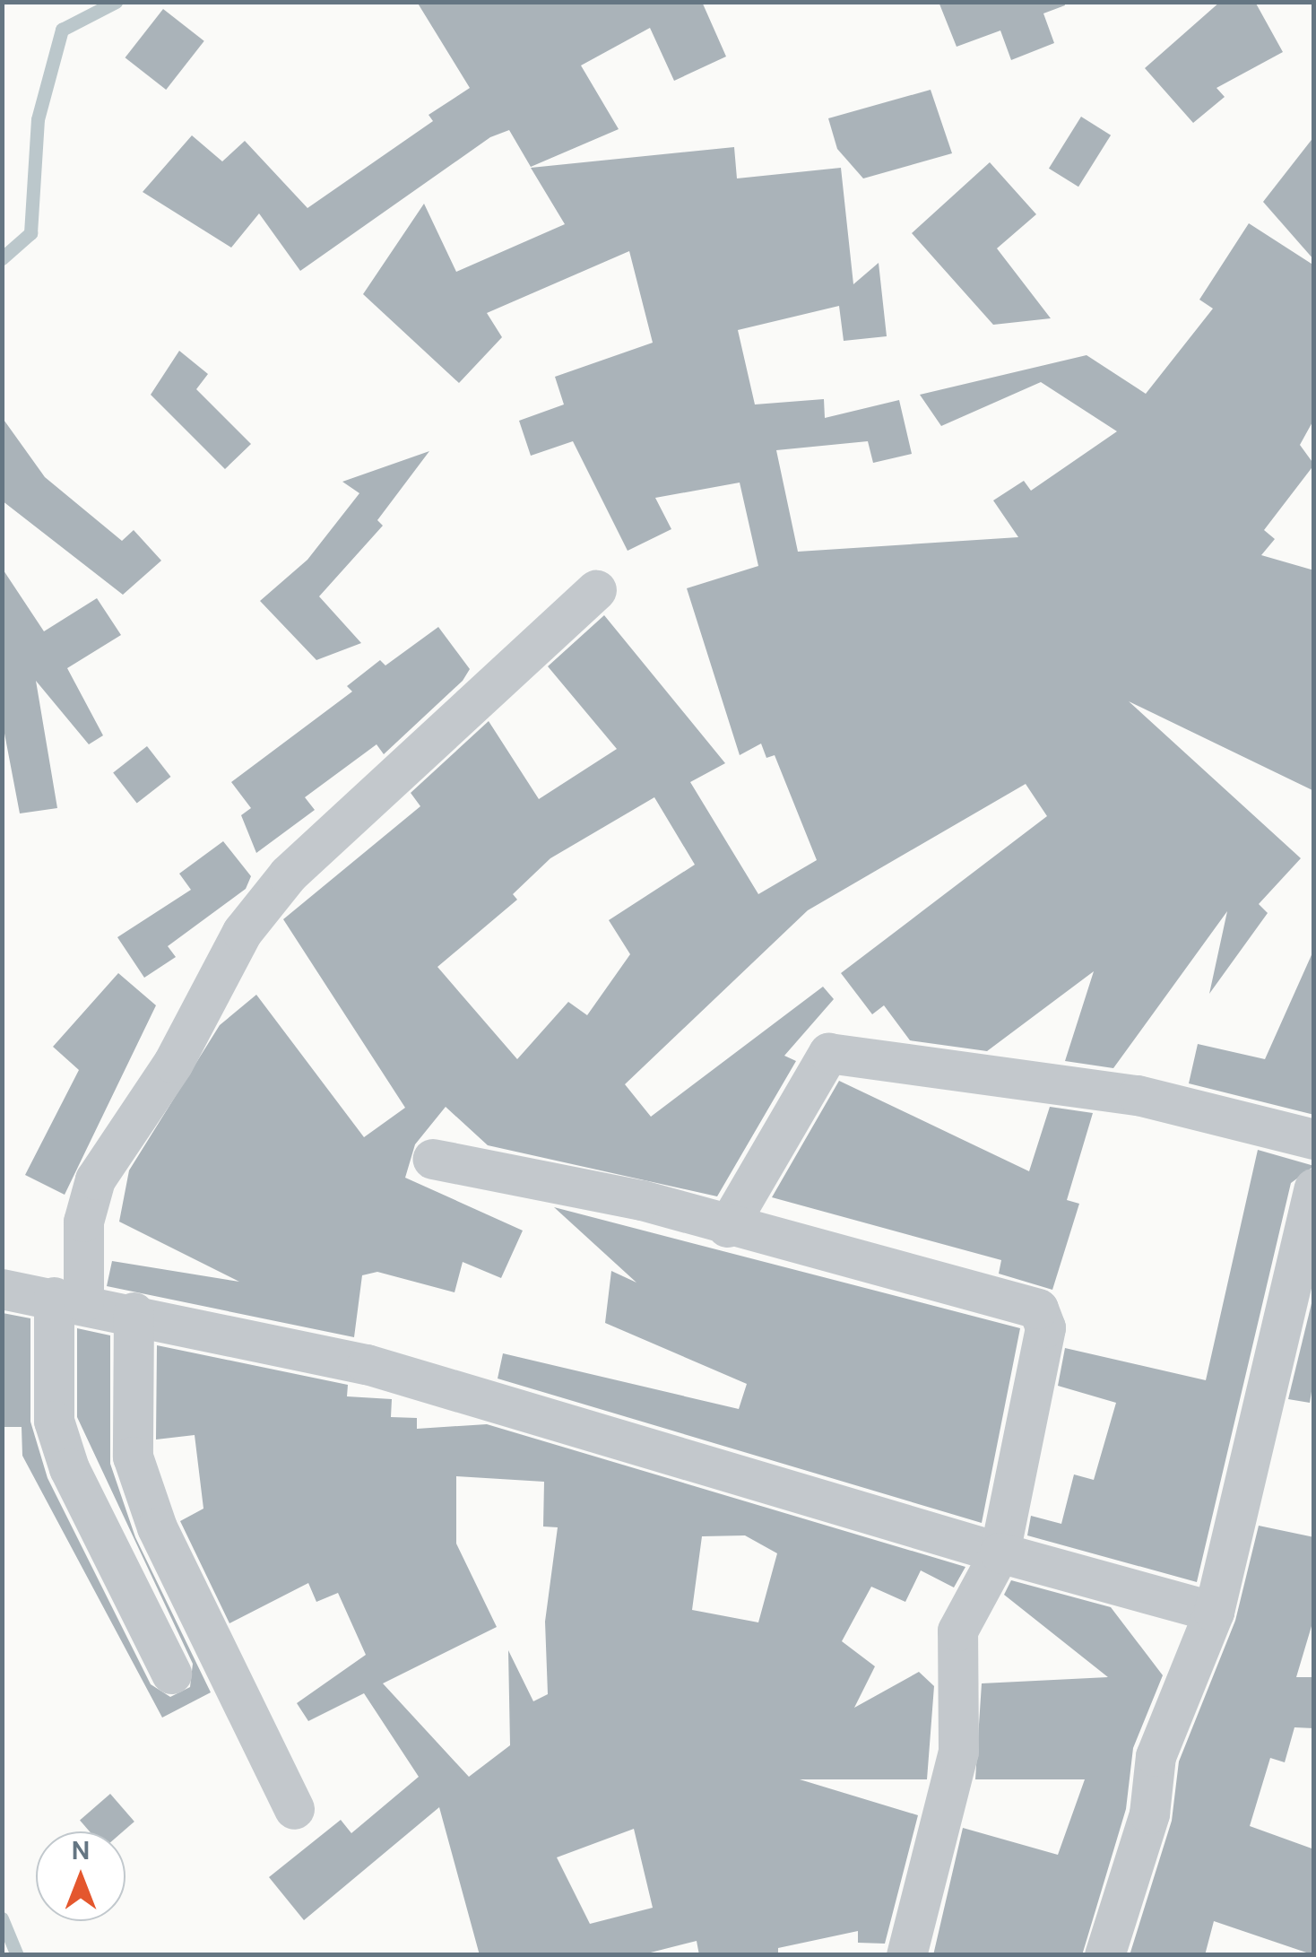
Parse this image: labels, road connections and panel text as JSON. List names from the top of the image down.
{
  "north": "top"
}
